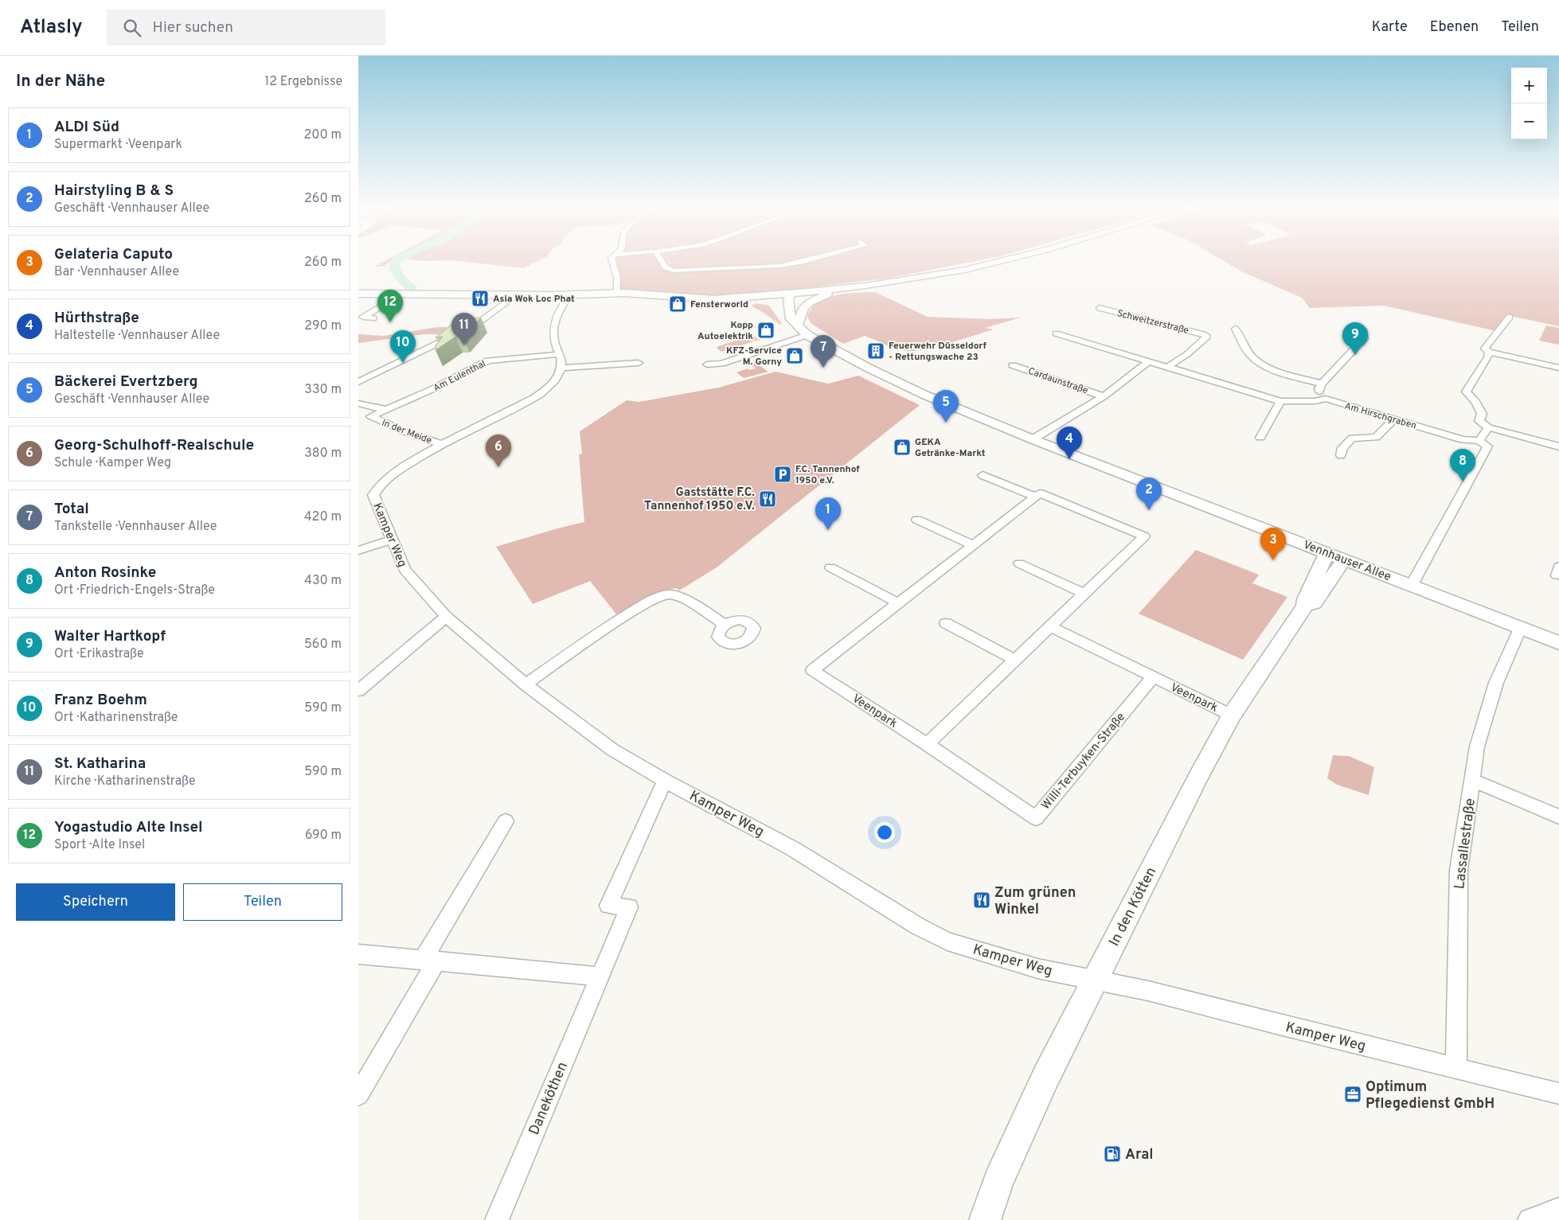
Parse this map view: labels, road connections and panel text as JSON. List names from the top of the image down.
{
  "streets": {
    "main road": ["Vennhauser Allee", "In den Kötten"],
    "street": [
      "Schweitzerstraße",
      "Am Eulenthal",
      "Cardaunstraße",
      "Am Hirschgraben",
      "In der Meide",
      "Kamper Weg",
      "Veenpark",
      "Willi-Terbuyken-Straße",
      "Lassallestraße",
      "Daneköthen"
    ]
  },
  "crossings": [
    ["Schweitzerstraße", "Am Hirschgraben"],
    ["Am Eulenthal", "In der Meide"],
    ["In der Meide", "Kamper Weg"],
    ["Kamper Weg", "Lassallestraße"],
    ["Kamper Weg", "In den Kötten"],
    ["Kamper Weg", "Daneköthen"],
    ["Vennhauser Allee", "Lassallestraße"],
    ["Vennhauser Allee", "In den Kötten"],
    ["Veenpark", "Willi-Terbuyken-Straße"],
    ["Veenpark", "In den Kötten"]
  ],
  "places": {
    "restaurant": ["Asia Wok Loc Phat", "Gaststätte F.C. Tannenhof 1950 e.V.", "Zum grünen Winkel"],
    "shop": [
      "Fensterworld",
      "Kopp Autoelektrik",
      "KFZ-Service M. Gorny",
      "GEKA Getränke-Markt"
    ],
    "building": ["Feuerwehr Düsseldorf - Rettungswache 23"],
    "parking": ["F.C. Tannenhof 1950 e.V."],
    "office": ["Optimum Pflegedienst GmbH"],
    "fuel station": ["Aral"]
  },
  "page": {
    "header": "Atlasly",
    "search": "Hier suchen",
    "nav": ["Karte", "Ebenen", "Teilen"],
    "heading": ["In der Nähe", "12 Ergebnisse"],
    "map_buttons": ["+", "−"],
    "list": [
      {
        "mark": "1",
        "name": "ALDI Süd",
        "note": "Supermarkt · Veenpark",
        "value": "200 m"
      },
      {
        "mark": "2",
        "name": "Hairstyling B & S",
        "note": "Geschäft · Vennhauser Allee",
        "value": "260 m"
      },
      {
        "mark": "3",
        "name": "Gelateria Caputo",
        "note": "Bar · Vennhauser Allee",
        "value": "260 m"
      },
      {
        "mark": "4",
        "name": "Hürthstraße",
        "note": "Haltestelle · Vennhauser Allee",
        "value": "290 m"
      },
      {
        "mark": "5",
        "name": "Bäckerei Evertzberg",
        "note": "Geschäft · Vennhauser Allee",
        "value": "330 m"
      },
      {
        "mark": "6",
        "name": "Georg-Schulhoff-Realschule",
        "note": "Schule · Kamper Weg",
        "value": "380 m"
      },
      {
        "mark": "7",
        "name": "Total",
        "note": "Tankstelle · Vennhauser Allee",
        "value": "420 m"
      },
      {
        "mark": "8",
        "name": "Anton Rosinke",
        "note": "Ort · Friedrich-Engels-Straße",
        "value": "430 m"
      },
      {
        "mark": "9",
        "name": "Walter Hartkopf",
        "note": "Ort · Erikastraße",
        "value": "560 m"
      },
      {
        "mark": "10",
        "name": "Franz Boehm",
        "note": "Ort · Katharinenstraße",
        "value": "590 m"
      },
      {
        "mark": "11",
        "name": "St. Katharina",
        "note": "Kirche · Katharinenstraße",
        "value": "590 m"
      },
      {
        "mark": "12",
        "name": "Yogastudio Alte Insel",
        "note": "Sport · Alte Insel",
        "value": "690 m"
      }
    ],
    "pins": [
      "12",
      "11",
      "9",
      "10",
      "7",
      "5",
      "4",
      "6",
      "8",
      "2",
      "1",
      "3"
    ],
    "buttons": ["Speichern", "Teilen"]
  }
}
